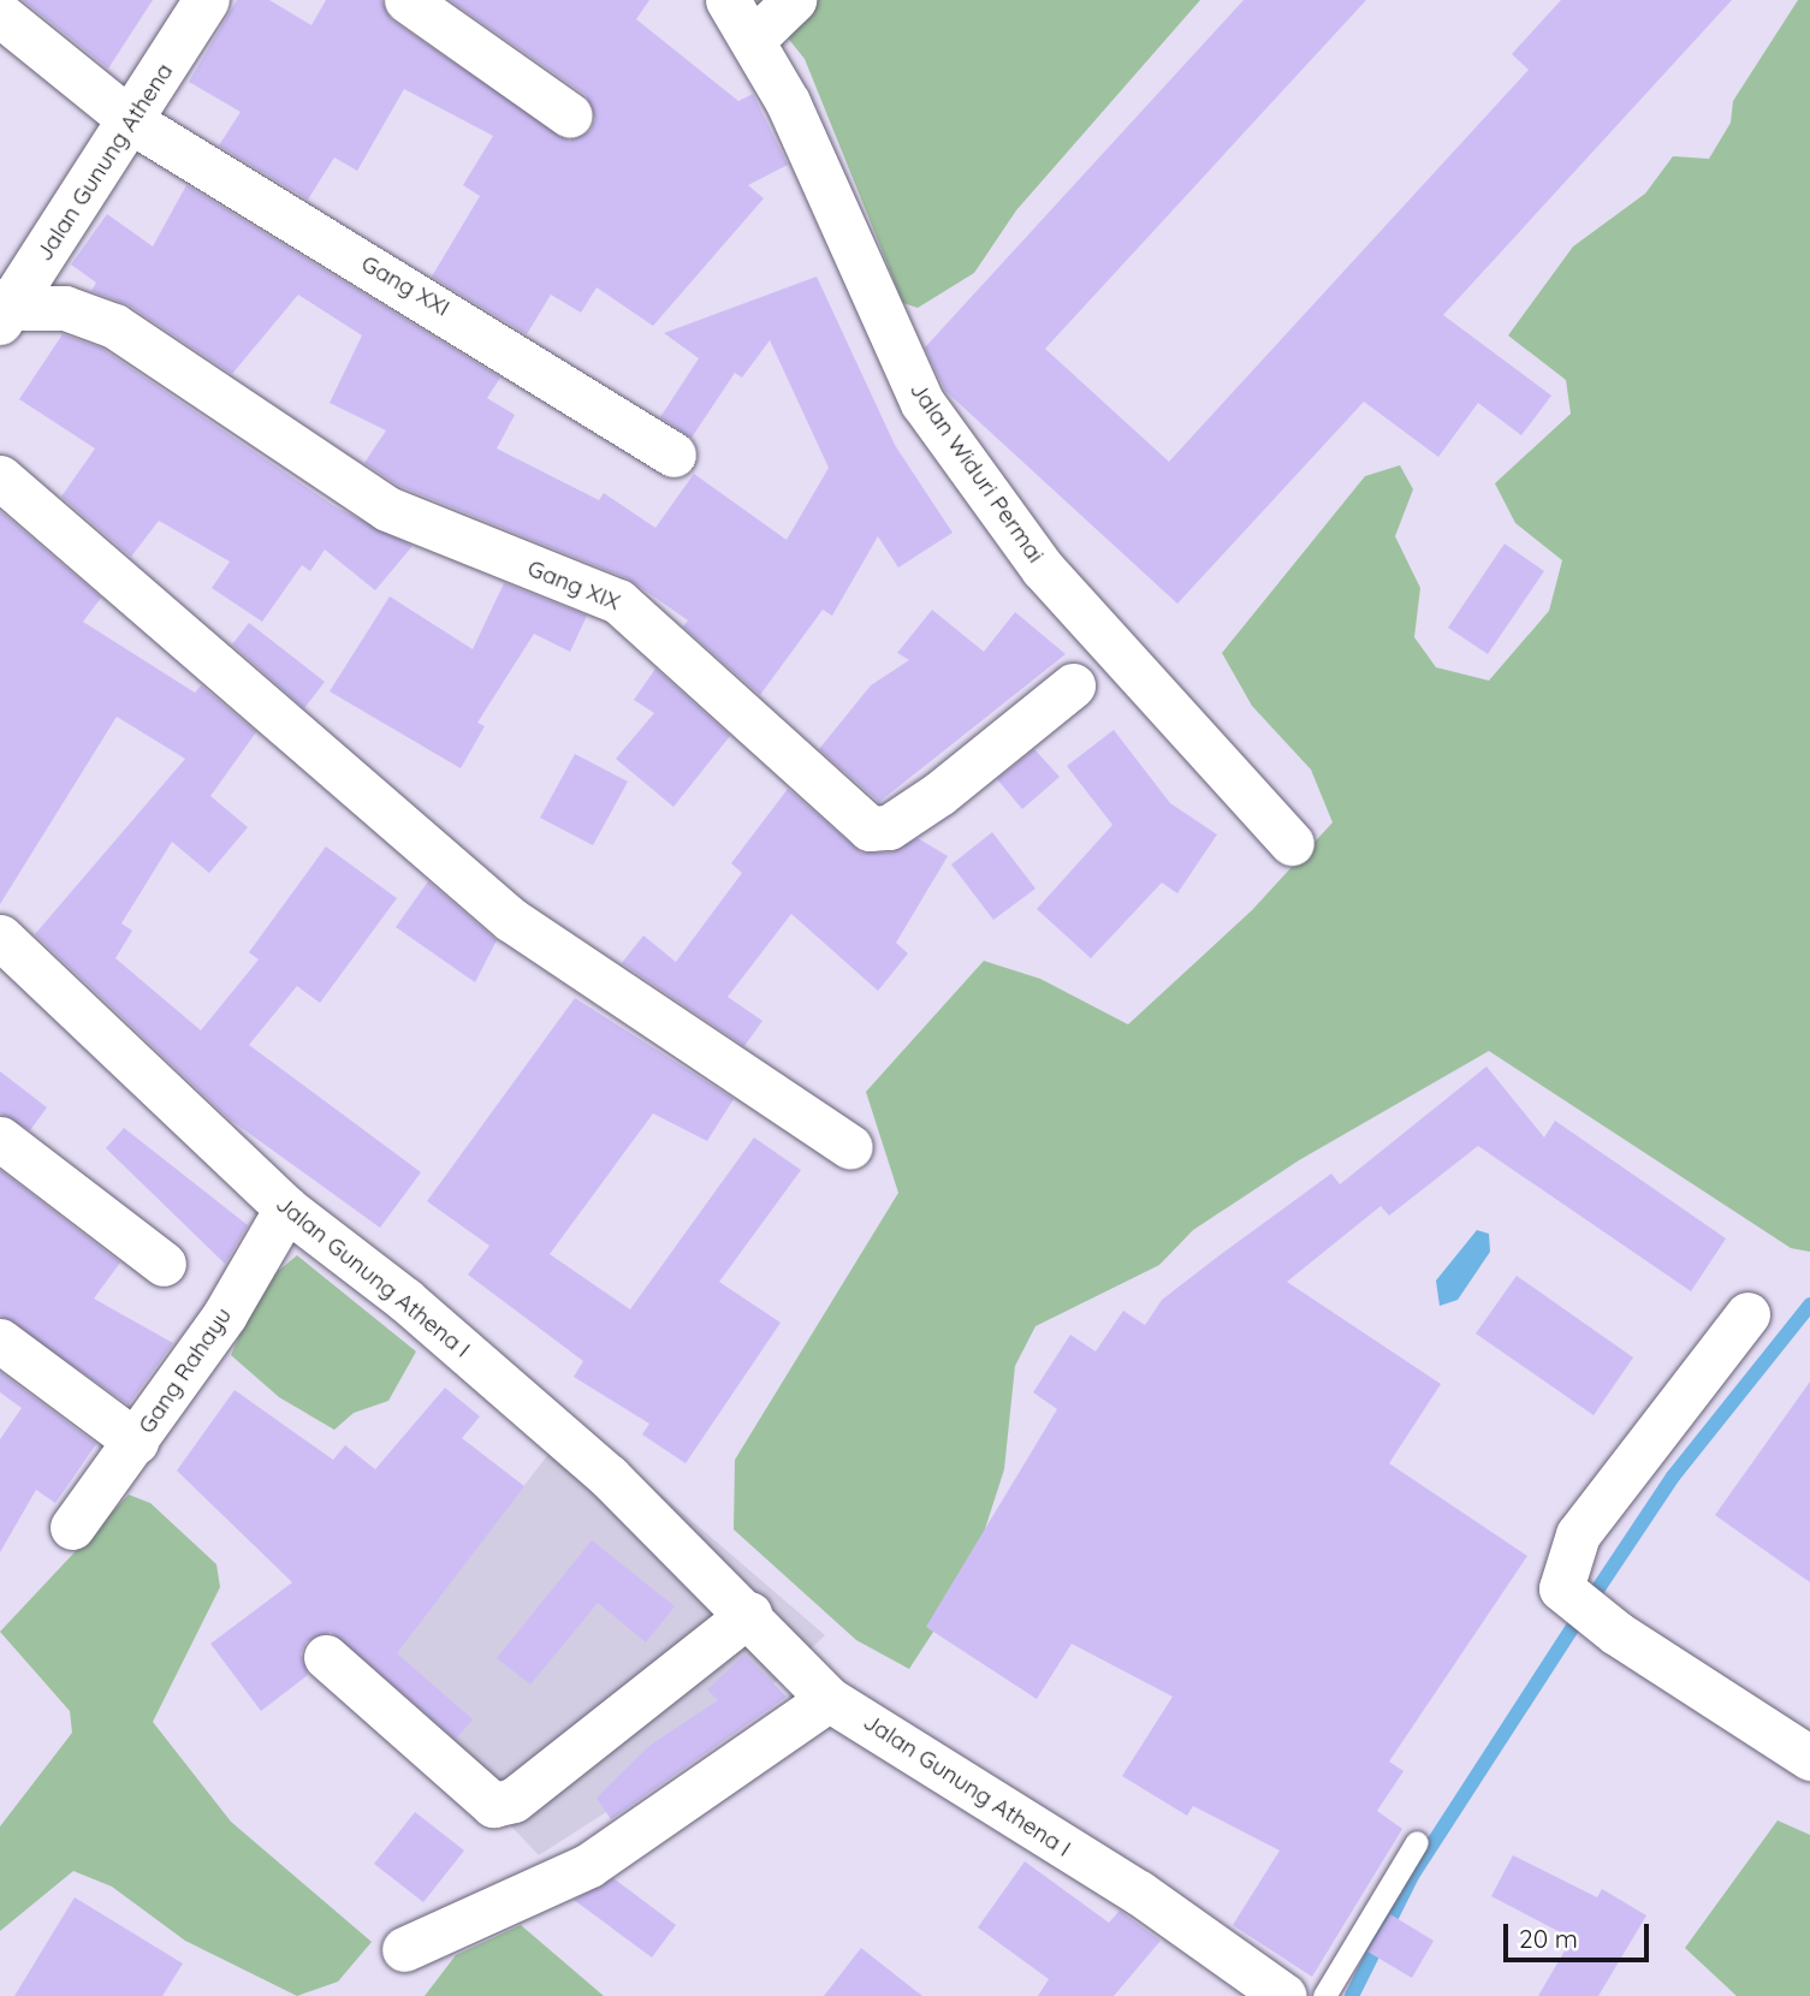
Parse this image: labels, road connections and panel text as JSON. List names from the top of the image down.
{
  "streets": {
    "street": [
      "Jalan Gunung Athena",
      "Gang XXI",
      "Jalan Widuri Permai",
      "Gang XIX",
      "Jalan Gunung Athena I",
      "Gang Rahayu"
    ]
  },
  "crossings": [
    ["Jalan Gunung Athena", "Gang XXI"],
    ["Jalan Gunung Athena", "Gang XIX"],
    ["Jalan Gunung Athena I", "Gang Rahayu"]
  ],
  "scale_bar": "20 m"
}
